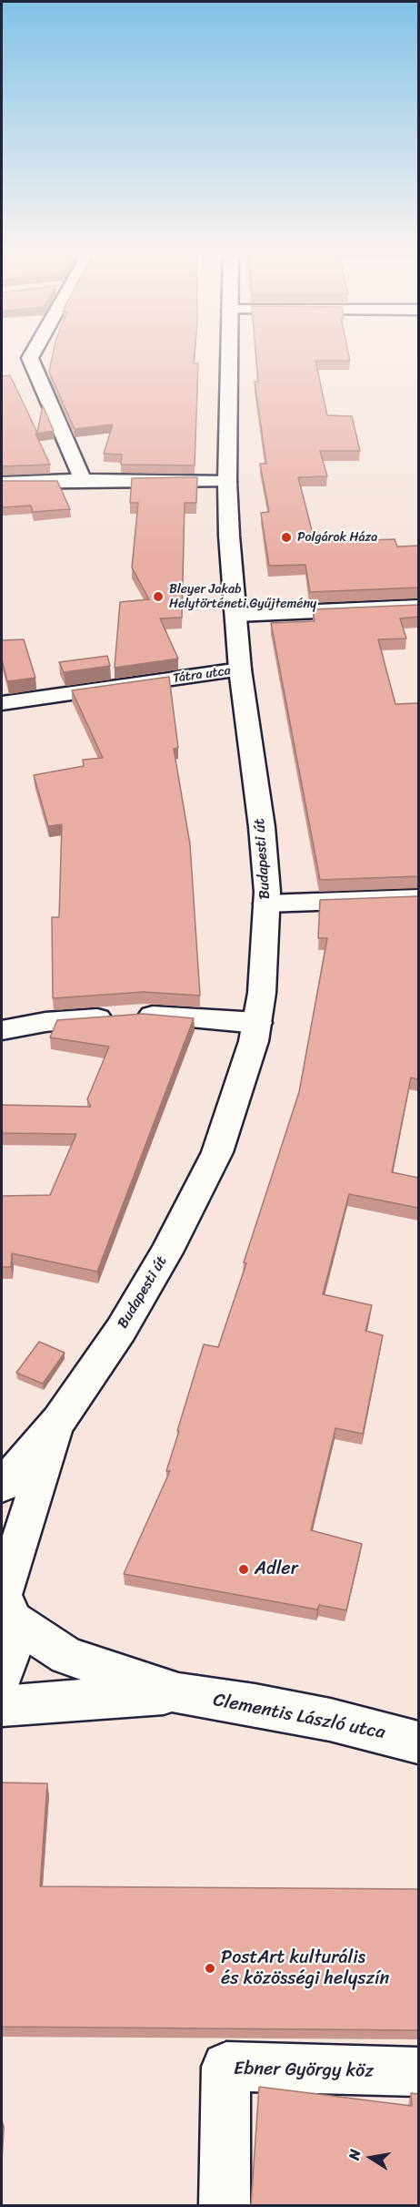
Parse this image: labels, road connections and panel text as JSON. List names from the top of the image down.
{
  "streets": {
    "main road": [
      "Tátra utca",
      "Budapesti út",
      "Clementis László utca",
      "Ebner György köz"
    ]
  },
  "crossings": [
    ["Tátra utca", "Budapesti út"],
    ["Budapesti út", "Clementis László utca"]
  ],
  "places": [
    "Polgárok Háza",
    "Bleyer Jakab Helytörténeti Gyűjtemény",
    "Adler",
    "PostArt kulturális és közösségi helyszín"
  ],
  "north": "left"
}
